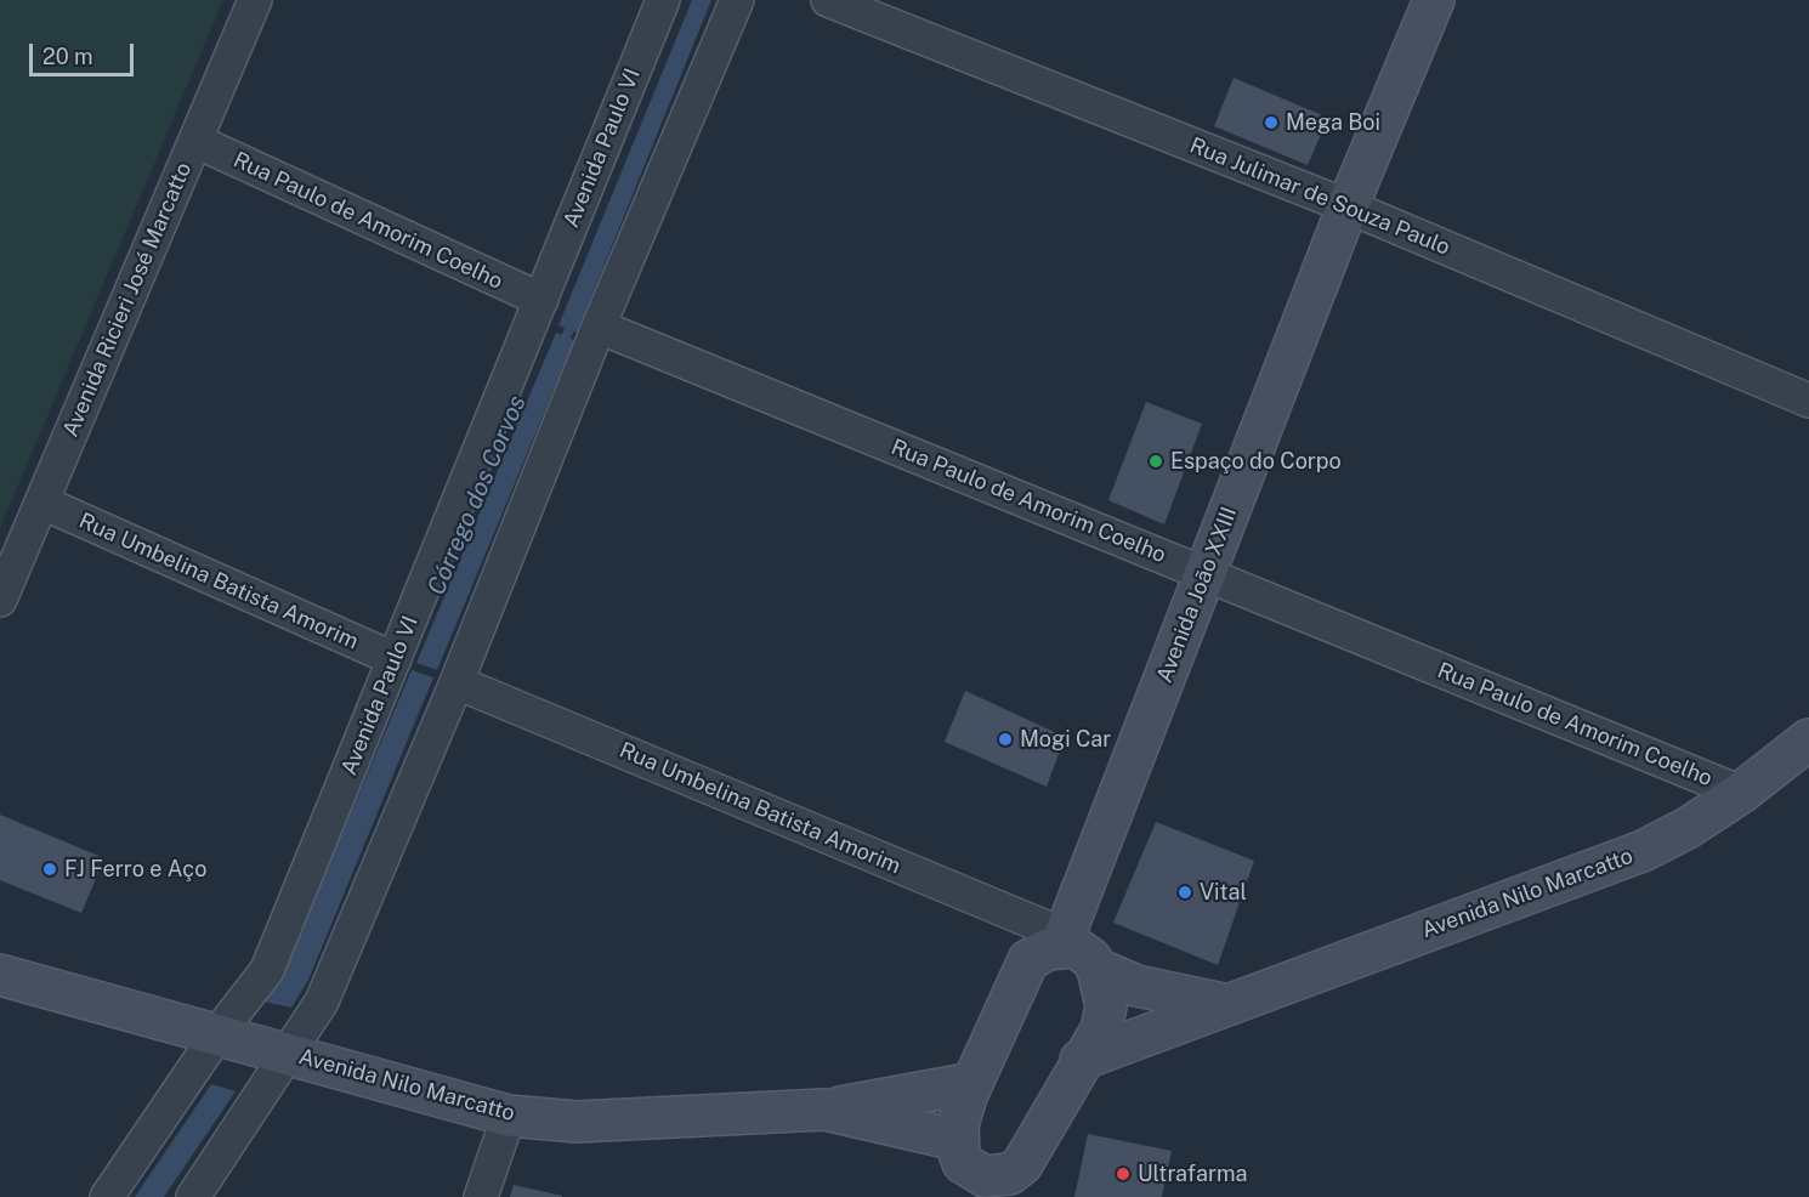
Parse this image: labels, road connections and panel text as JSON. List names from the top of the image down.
{
  "streets": {
    "street": [
      "Avenida Paulo VI",
      "Rua Julimar de Souza Paulo",
      "Rua Paulo de Amorim Coelho",
      "Avenida Ricieri José Marcatto",
      "Rua Umbelina Batista Amorim",
      "Avenida João XXIII",
      "Avenida Nilo Marcatto"
    ]
  },
  "crossings": [
    ["Avenida Paulo VI", "Rua Paulo de Amorim Coelho"],
    ["Avenida Paulo VI", "Rua Umbelina Batista Amorim"],
    ["Avenida Paulo VI", "Avenida Nilo Marcatto"],
    ["Rua Julimar de Souza Paulo", "Avenida João XXIII"],
    ["Rua Paulo de Amorim Coelho", "Avenida Ricieri José Marcatto"],
    ["Rua Paulo de Amorim Coelho", "Avenida João XXIII"],
    ["Rua Paulo de Amorim Coelho", "Avenida Nilo Marcatto"],
    ["Avenida Ricieri José Marcatto", "Rua Umbelina Batista Amorim"],
    ["Rua Umbelina Batista Amorim", "Avenida João XXIII"]
  ],
  "water": ["Córrego dos Corvos"],
  "places": [
    "Mega Boi",
    "Espaço do Corpo",
    "Mogi Car",
    "FJ Ferro e Aço",
    "Vital",
    "Ultrafarma"
  ],
  "scale_bar": "20 m"
}
